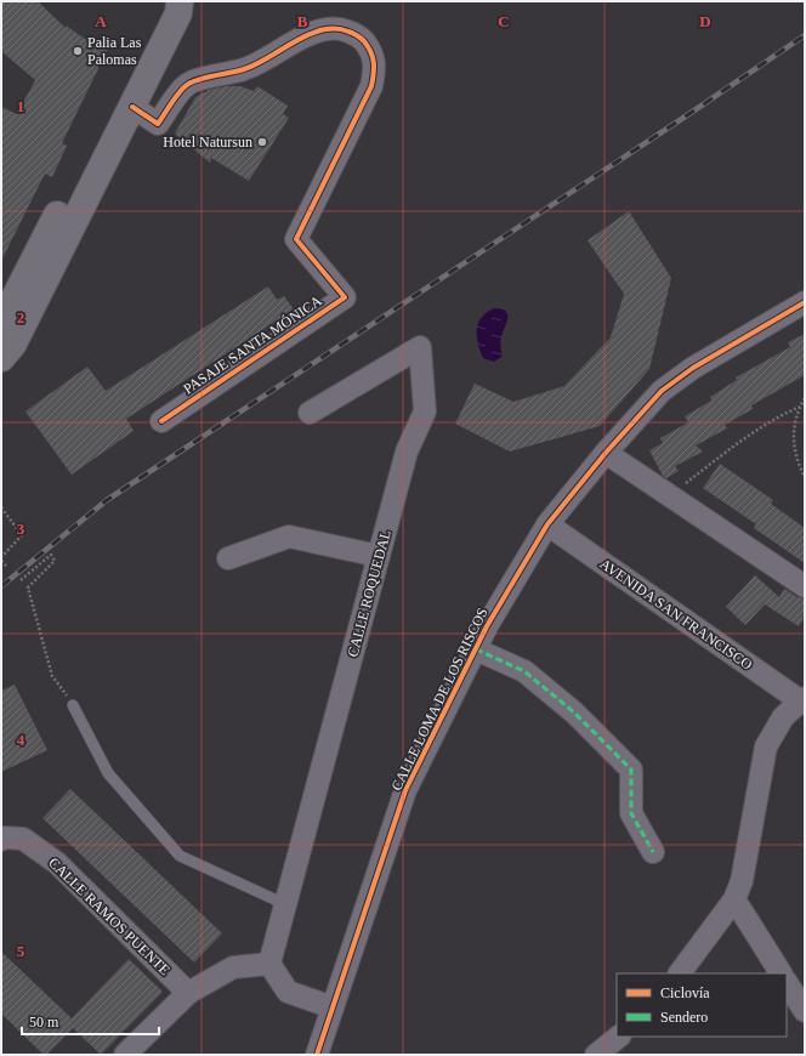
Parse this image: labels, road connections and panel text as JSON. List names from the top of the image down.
{
  "streets": {
    "street": [
      "PASAJE SANTA MÓNICA",
      "CALLE ROQUEDAL",
      "AVENIDA SAN FRANCISCO",
      "CALLE LOMA DE LOS RISCOS",
      "CALLE RAMOS PUENTE"
    ]
  },
  "crossings": [
    ["AVENIDA SAN FRANCISCO", "CALLE LOMA DE LOS RISCOS"]
  ],
  "places": ["Palia Las Palomas", "Hotel Natursun"],
  "legend": ["Ciclovía", "Sendero"],
  "scale_bar": "50 m",
  "grid": {
    "columns": [
      "A",
      "B",
      "C",
      "D"
    ],
    "rows": [
      "1",
      "2",
      "3",
      "4",
      "5"
    ]
  }
}
